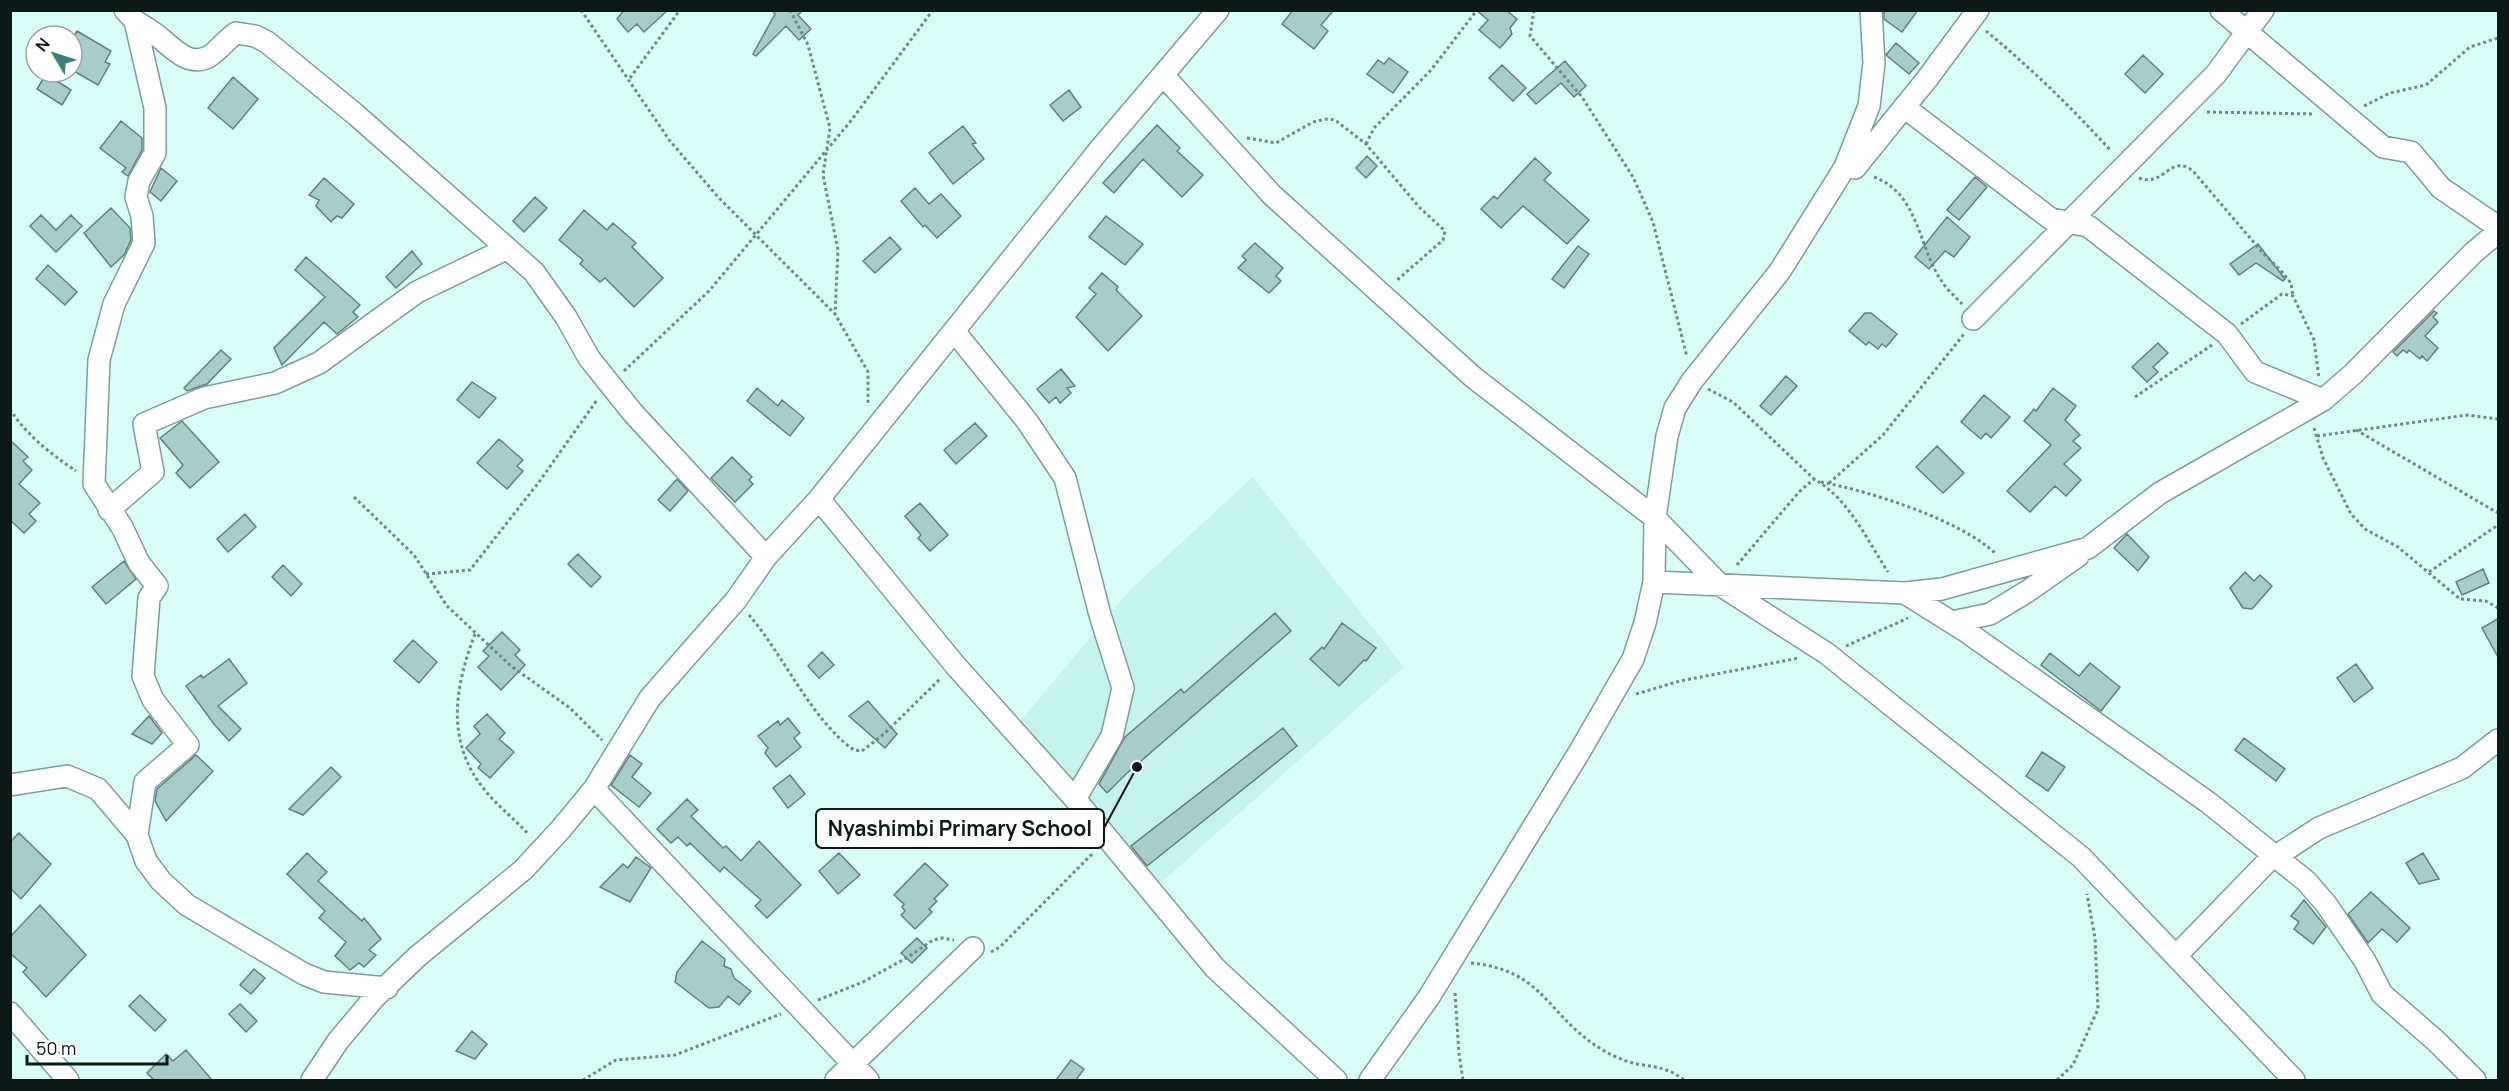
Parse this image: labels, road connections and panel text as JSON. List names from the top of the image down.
{
  "places": ["Nyashimbi Primary School"],
  "scale_bar": "50 m",
  "north": "top left"
}
